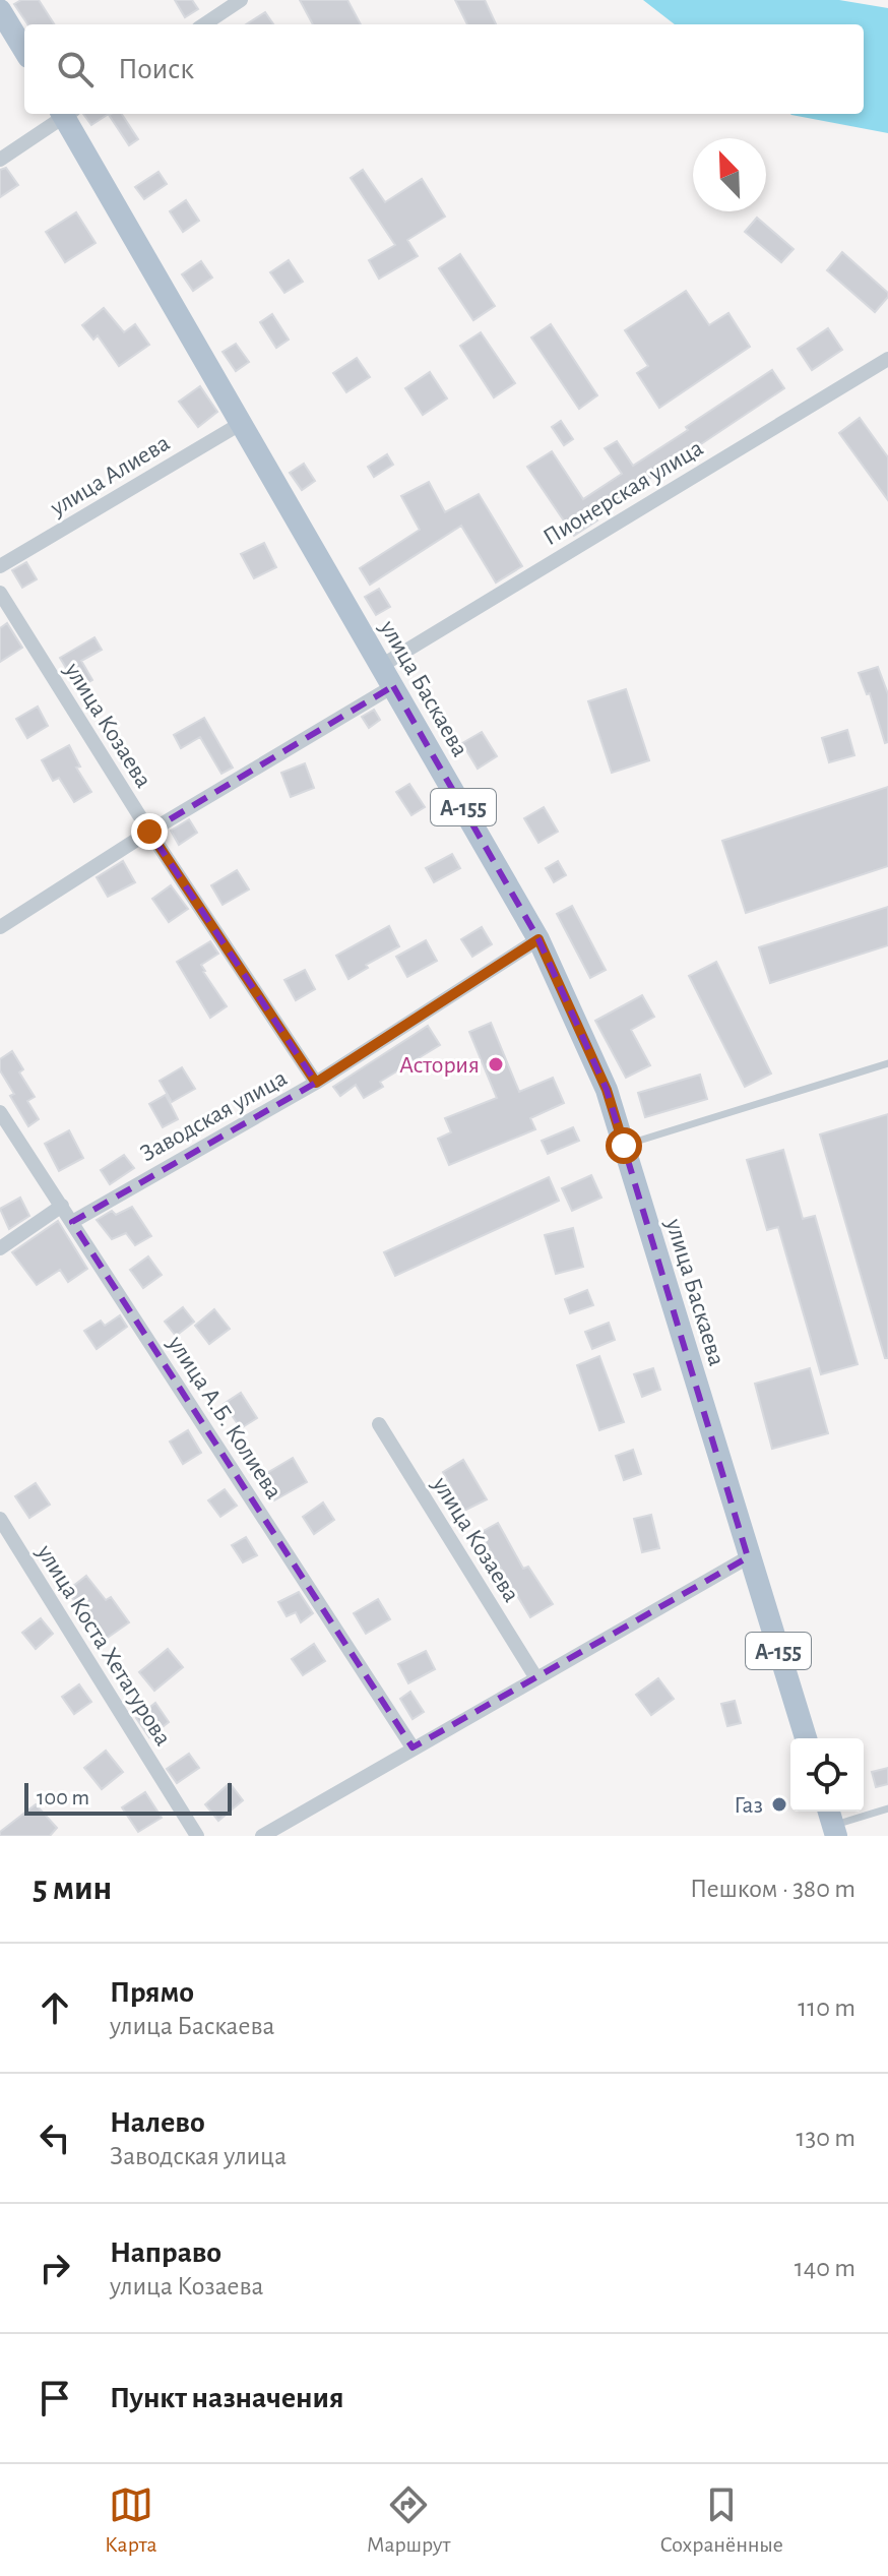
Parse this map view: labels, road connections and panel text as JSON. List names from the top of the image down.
{
  "streets": {
    "main road": ["улица Баскаева", "А-155"],
    "street": [
      "улица Алиева",
      "Пионерская улица",
      "улица Козаева",
      "Заводская улица",
      "улица А.Б. Колиева",
      "улица Коста Хетагурова"
    ]
  },
  "crossings": [
    ["улица Алиева", "улица Баскаева"],
    ["Пионерская улица", "улица Баскаева"],
    ["улица Баскаева", "А-155"],
    ["улица Баскаева", "Заводская улица"],
    ["улица Козаева", "Заводская улица"],
    ["Заводская улица", "улица А.Б. Колиева"]
  ],
  "places": ["Астория", "Газ"],
  "scale_bar": "100 m",
  "north": "top left",
  "page": {
    "search": "Поиск",
    "scale": "100 m",
    "heading": ["5 мин", "Пешком · 380 m"],
    "list": [
      ["Прямо", "улица Баскаева", "110 m"],
      ["Налево", "Заводская улица", "130 m"],
      ["Направо", "улица Козаева", "140 m"],
      "Пункт назначения"
    ],
    "nav": ["Карта", "Маршрут", "Сохранённые"]
  }
}
